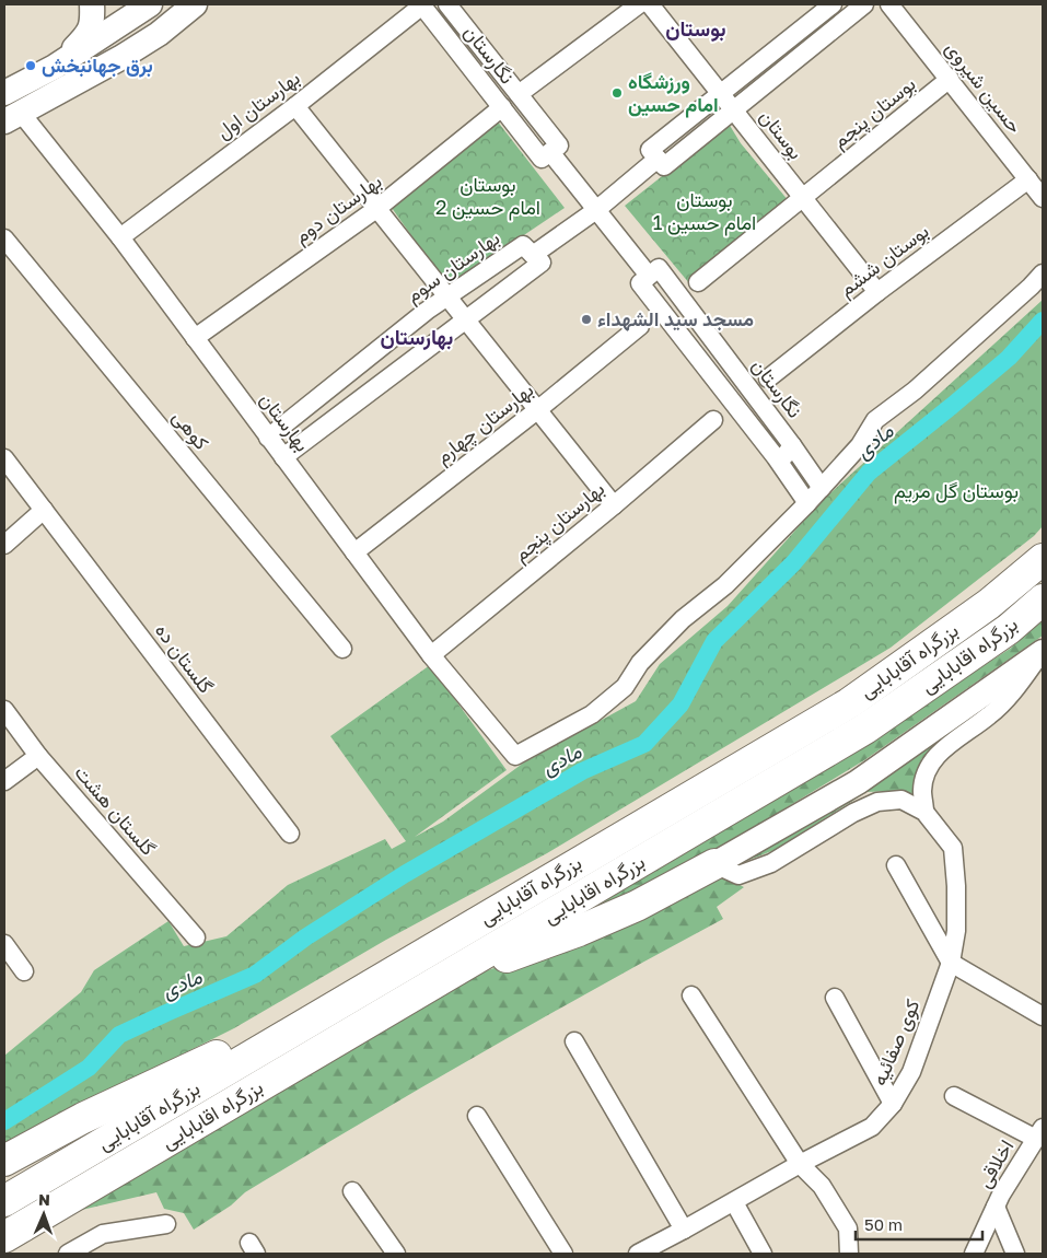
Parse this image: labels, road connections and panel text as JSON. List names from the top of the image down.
{
  "streets": {
    "highway": ["بزرگراه اقابابایی", "بزرگراه آقابابایی"],
    "street": [
      "نگارستان",
      "حسین شیروی",
      "بهارستان اول",
      "بوستان پنجم",
      "بوستان",
      "بهارستان دوم",
      "بوستان ششم",
      "بهارستان سوم",
      "بهارستان",
      "بهارستان چهارم",
      "کوهی",
      "بهارستان پنجم",
      "گلستان ده",
      "گلستان هشت",
      "کوی صفائیه",
      "اخلاقی"
    ]
  },
  "crossings": [
    ["نگارستان", "بهارستان اول"],
    ["نگارستان", "بهارستان دوم"],
    ["حسین شیروی", "بوستان پنجم"],
    ["حسین شیروی", "بوستان ششم"],
    ["بهارستان اول", "بهارستان"],
    ["بوستان پنجم", "بوستان"],
    ["بوستان", "بوستان ششم"],
    ["بهارستان دوم", "بهارستان"],
    ["بهارستان سوم", "بهارستان"],
    ["بهارستان", "بهارستان چهارم"],
    ["بهارستان", "بهارستان پنجم"],
    ["بزرگراه اقابابایی", "بزرگراه آقابابایی"]
  ],
  "districts": ["بوستان", "بهارستان"],
  "water": ["مادی"],
  "parks": ["بوستان امام حسین 2", "بوستان امام حسین 1", "بوستان گل مریم"],
  "places": ["برق جهانبخش", "ورزشگاه امام حسین", "مسجد سید الشهداء"],
  "scale_bar": "50 m",
  "north": "top"
}
